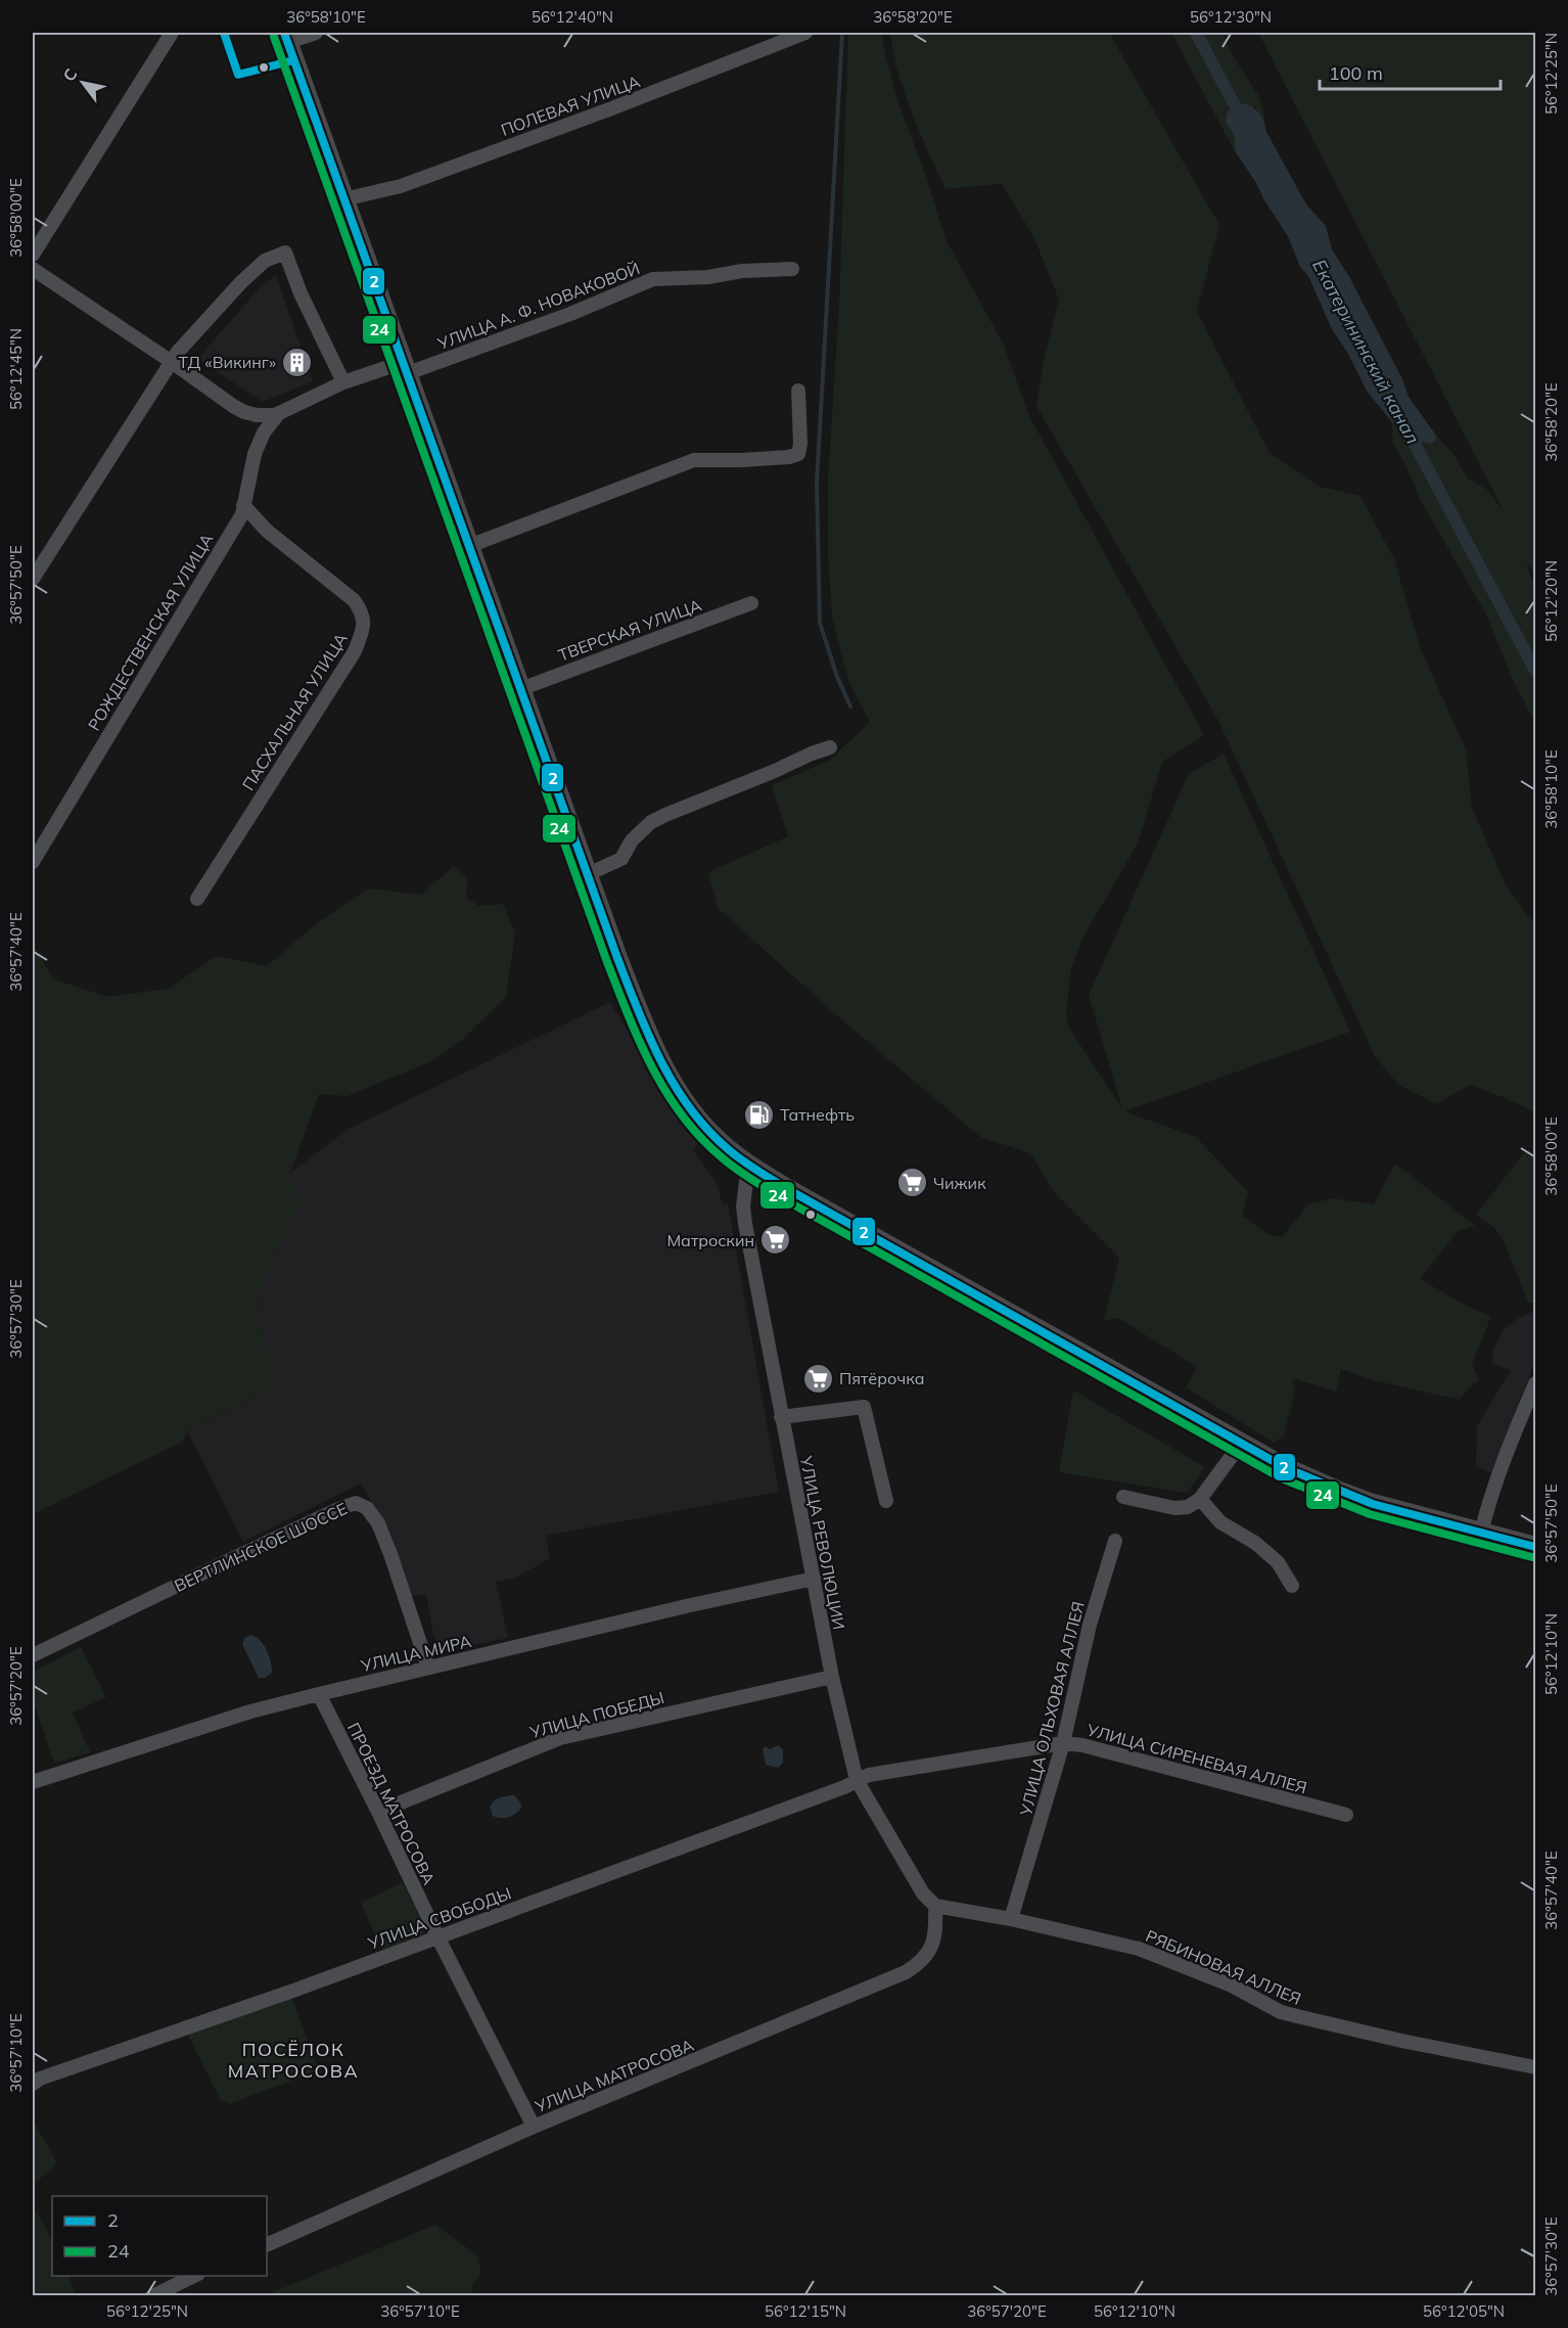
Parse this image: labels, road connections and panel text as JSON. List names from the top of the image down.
{
  "streets": {
    "street": [
      "ПОЛЕВАЯ УЛИЦА",
      "УЛИЦА А. Ф. НОВАКОВОЙ",
      "ТВЕРСКАЯ УЛИЦА",
      "РОЖДЕСТВЕНСКАЯ УЛИЦА",
      "ПАСХАЛЬНАЯ УЛИЦА",
      "УЛИЦА РЕВОЛЮЦИИ",
      "ВЕРТЛИНСКОЕ ШОССЕ",
      "УЛИЦА МИРА",
      "УЛИЦА ОЛЬХОВАЯ АЛЛЕЯ",
      "УЛИЦА ПОБЕДЫ",
      "УЛИЦА СИРЕНЕВАЯ АЛЛЕЯ",
      "ПРОЕЗД МАТРОСОВА",
      "УЛИЦА СВОБОДЫ",
      "РЯБИНОВАЯ АЛЛЕЯ",
      "УЛИЦА МАТРОСОВА"
    ]
  },
  "crossings": [
    ["УЛИЦА А. Ф. НОВАКОВОЙ", "РОЖДЕСТВЕНСКАЯ УЛИЦА"],
    ["РОЖДЕСТВЕНСКАЯ УЛИЦА", "ПАСХАЛЬНАЯ УЛИЦА"],
    ["УЛИЦА РЕВОЛЮЦИИ", "УЛИЦА МИРА"],
    ["УЛИЦА РЕВОЛЮЦИИ", "УЛИЦА ПОБЕДЫ"],
    ["УЛИЦА РЕВОЛЮЦИИ", "УЛИЦА СИРЕНЕВАЯ АЛЛЕЯ"],
    ["УЛИЦА РЕВОЛЮЦИИ", "УЛИЦА СВОБОДЫ"],
    ["УЛИЦА РЕВОЛЮЦИИ", "РЯБИНОВАЯ АЛЛЕЯ"],
    ["УЛИЦА РЕВОЛЮЦИИ", "УЛИЦА МАТРОСОВА"],
    ["ВЕРТЛИНСКОЕ ШОССЕ", "УЛИЦА МИРА"],
    ["УЛИЦА МИРА", "ПРОЕЗД МАТРОСОВА"],
    ["УЛИЦА ОЛЬХОВАЯ АЛЛЕЯ", "УЛИЦА СИРЕНЕВАЯ АЛЛЕЯ"],
    ["УЛИЦА ОЛЬХОВАЯ АЛЛЕЯ", "РЯБИНОВАЯ АЛЛЕЯ"],
    ["УЛИЦА ПОБЕДЫ", "ПРОЕЗД МАТРОСОВА"],
    ["УЛИЦА СИРЕНЕВАЯ АЛЛЕЯ", "УЛИЦА СВОБОДЫ"],
    ["ПРОЕЗД МАТРОСОВА", "УЛИЦА СВОБОДЫ"],
    ["ПРОЕЗД МАТРОСОВА", "УЛИЦА МАТРОСОВА"],
    ["РЯБИНОВАЯ АЛЛЕЯ", "УЛИЦА МАТРОСОВА"]
  ],
  "districts": ["ПОСЁЛОК МАТРОСОВА"],
  "water": ["Екатерининский канал"],
  "places": {
    "building": ["ТД «Викинг»"],
    "fuel station": ["Татнефть"],
    "supermarket": ["Чижик", "Матроскин", "Пятёрочка"]
  },
  "lines": ["transit line 2", "transit line 24"],
  "legend": ["2", "24"],
  "scale_bar": "100 m",
  "north": "top left",
  "coordinates": [
    "36°58'10\"E",
    "56°12'40\"N",
    "36°58'20\"E",
    "56°12'30\"N",
    "56°12'25\"N",
    "36°58'00\"E",
    "56°12'45\"N",
    "36°57'50\"E",
    "56°12'20\"N",
    "36°57'40\"E",
    "36°57'30\"E",
    "56°12'10\"N",
    "36°57'20\"E",
    "36°57'10\"E",
    "56°12'15\"N",
    "56°12'05\"N"
  ]
}
